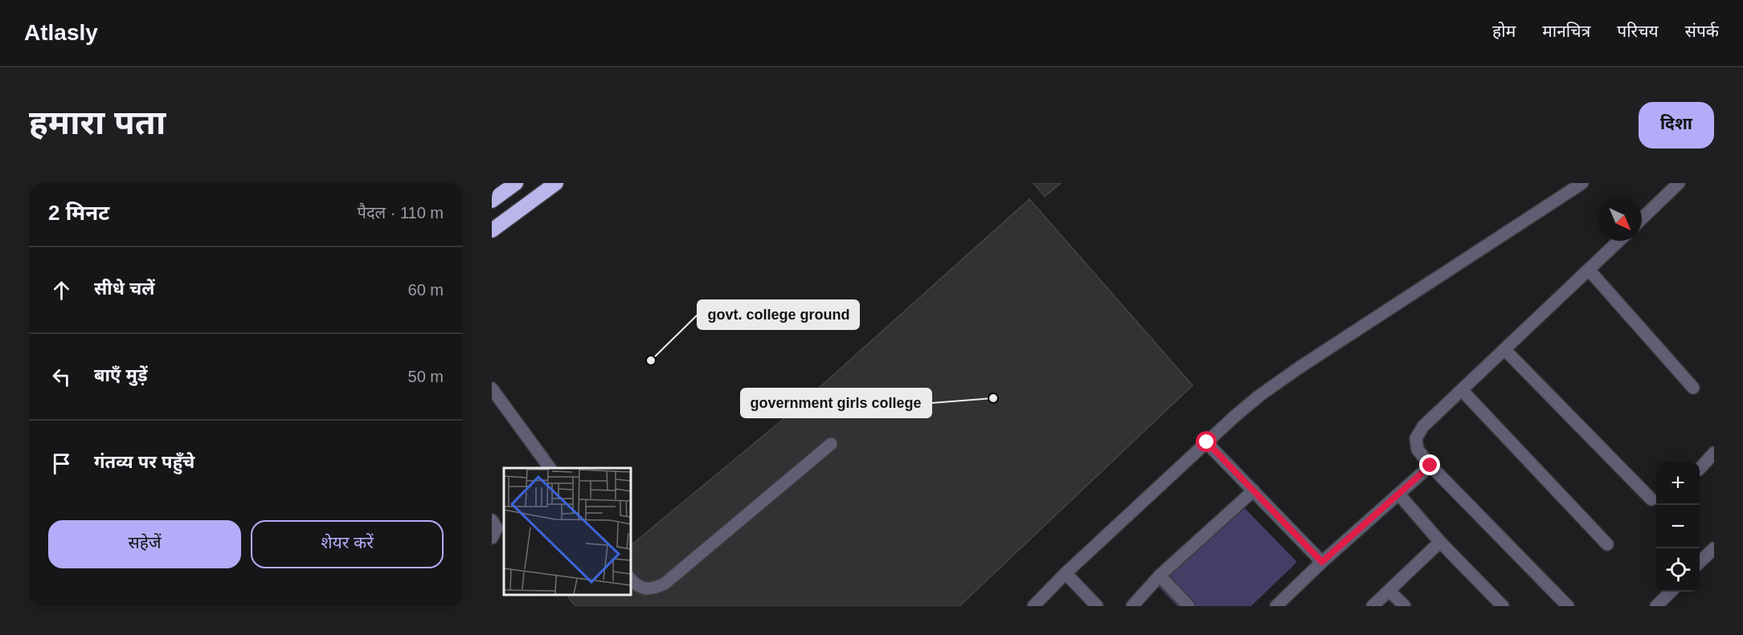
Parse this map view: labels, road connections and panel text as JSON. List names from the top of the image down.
{
  "places": ["govt. college ground", "government girls college"],
  "north": "bottom right",
  "page": {
    "header": "Atlasly",
    "nav": [
      "होम",
      "मानचित्र",
      "परिचय",
      "संपर्क"
    ],
    "buttons": [
      "दिशा",
      ["सहेजें", "शेयर करें"]
    ],
    "title": "हमारा पता",
    "heading": ["2 मिनट", "पैदल · 110 m"],
    "list": [
      ["सीधे चलें", "60 m"],
      ["बाएँ मुड़ें", "50 m"],
      "गंतव्य पर पहुँचे"
    ],
    "map_buttons": ["+", "−"]
  }
}
